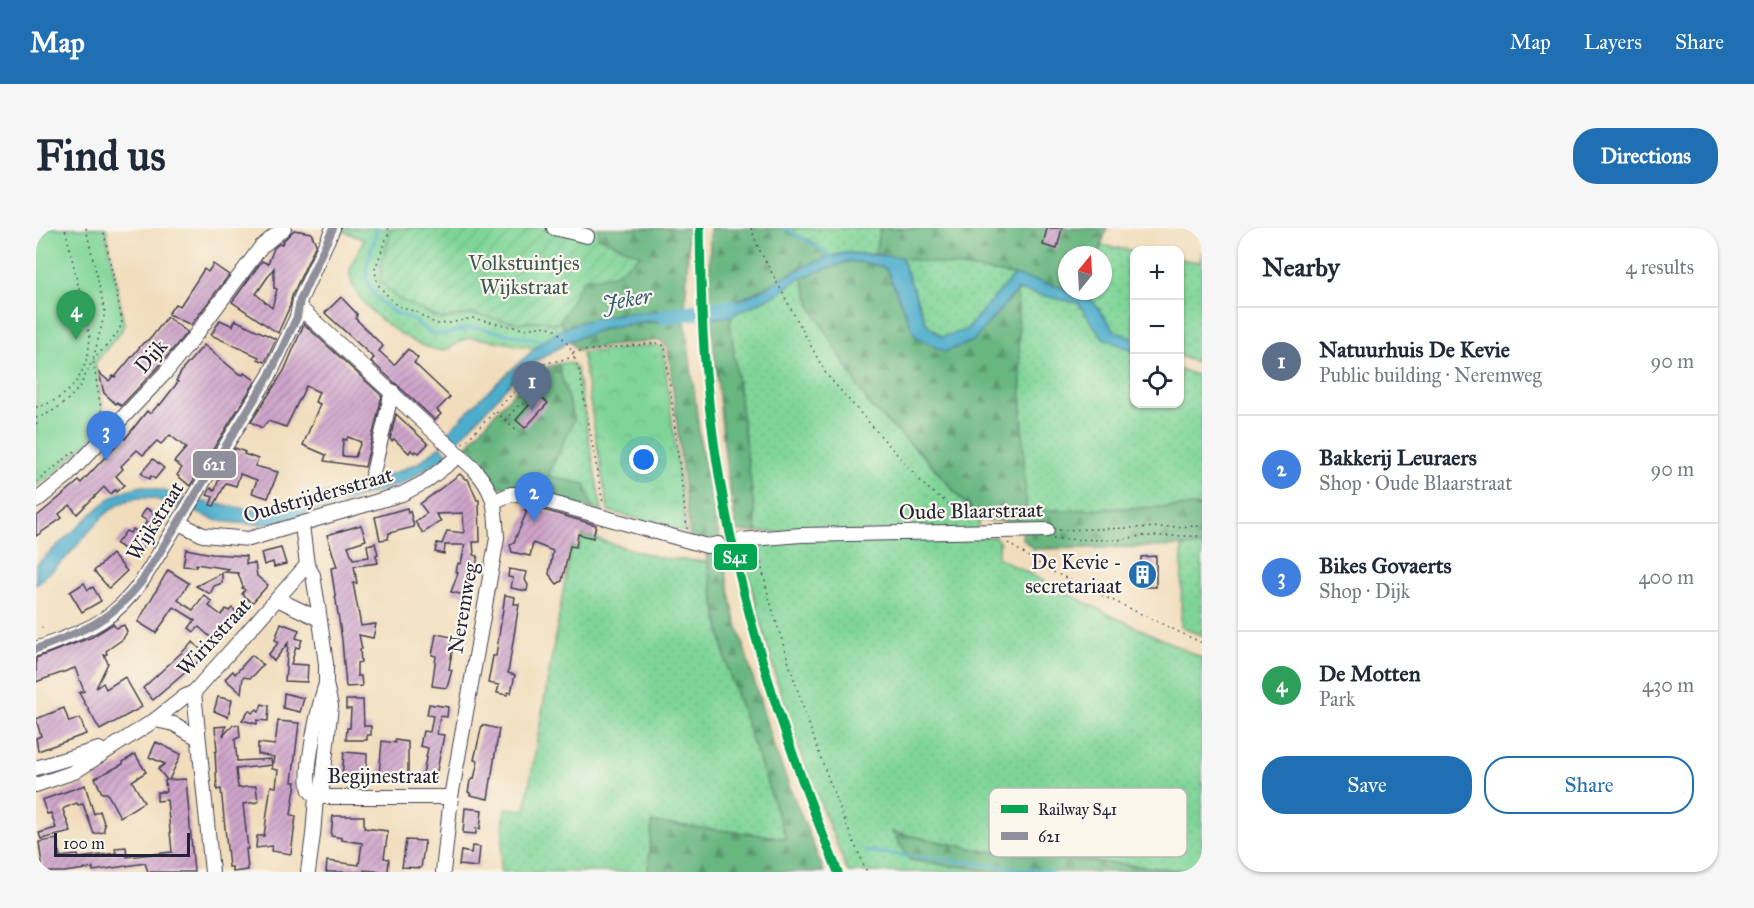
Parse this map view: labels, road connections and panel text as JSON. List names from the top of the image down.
{
  "streets": {
    "street": [
      "Dijk",
      "Oudstrijdersstraat",
      "Oude Blaarstraat",
      "Wijkstraat",
      "Neremweg",
      "Wirixstraat",
      "Begijnestraat"
    ]
  },
  "crossings": [
    ["Oudstrijdersstraat", "Wijkstraat"],
    ["Oudstrijdersstraat", "Neremweg"],
    ["Wijkstraat", "Neremweg"],
    ["Neremweg", "Begijnestraat"]
  ],
  "water": ["Jeker"],
  "parks": ["Volkstuintjes Wijkstraat"],
  "places": {
    "building": ["De Kevie - secretariaat"]
  },
  "lines": ["rail line S41", "transit line 621"],
  "legend": ["Railway S41", "621"],
  "scale_bar": "100 m",
  "north": "top",
  "page": {
    "header": "Map",
    "nav": ["Map", "Layers", "Share"],
    "buttons": [
      "Directions",
      ["Save", "Share"]
    ],
    "title": "Find us",
    "heading": ["Nearby", "4 results"],
    "map_buttons": ["+", "−"],
    "pins": [
      "4",
      "1",
      "3",
      "2"
    ],
    "list": [
      {
        "mark": "1",
        "name": "Natuurhuis De Kevie",
        "note": "Public building · Neremweg",
        "value": "90 m"
      },
      {
        "mark": "2",
        "name": "Bakkerij Leuraers",
        "note": "Shop · Oude Blaarstraat",
        "value": "90 m"
      },
      {
        "mark": "3",
        "name": "Bikes Govaerts",
        "note": "Shop · Dijk",
        "value": "400 m"
      },
      {
        "mark": "4",
        "name": "De Motten",
        "note": "Park",
        "value": "430 m"
      }
    ],
    "scale": "100 m"
  }
}
